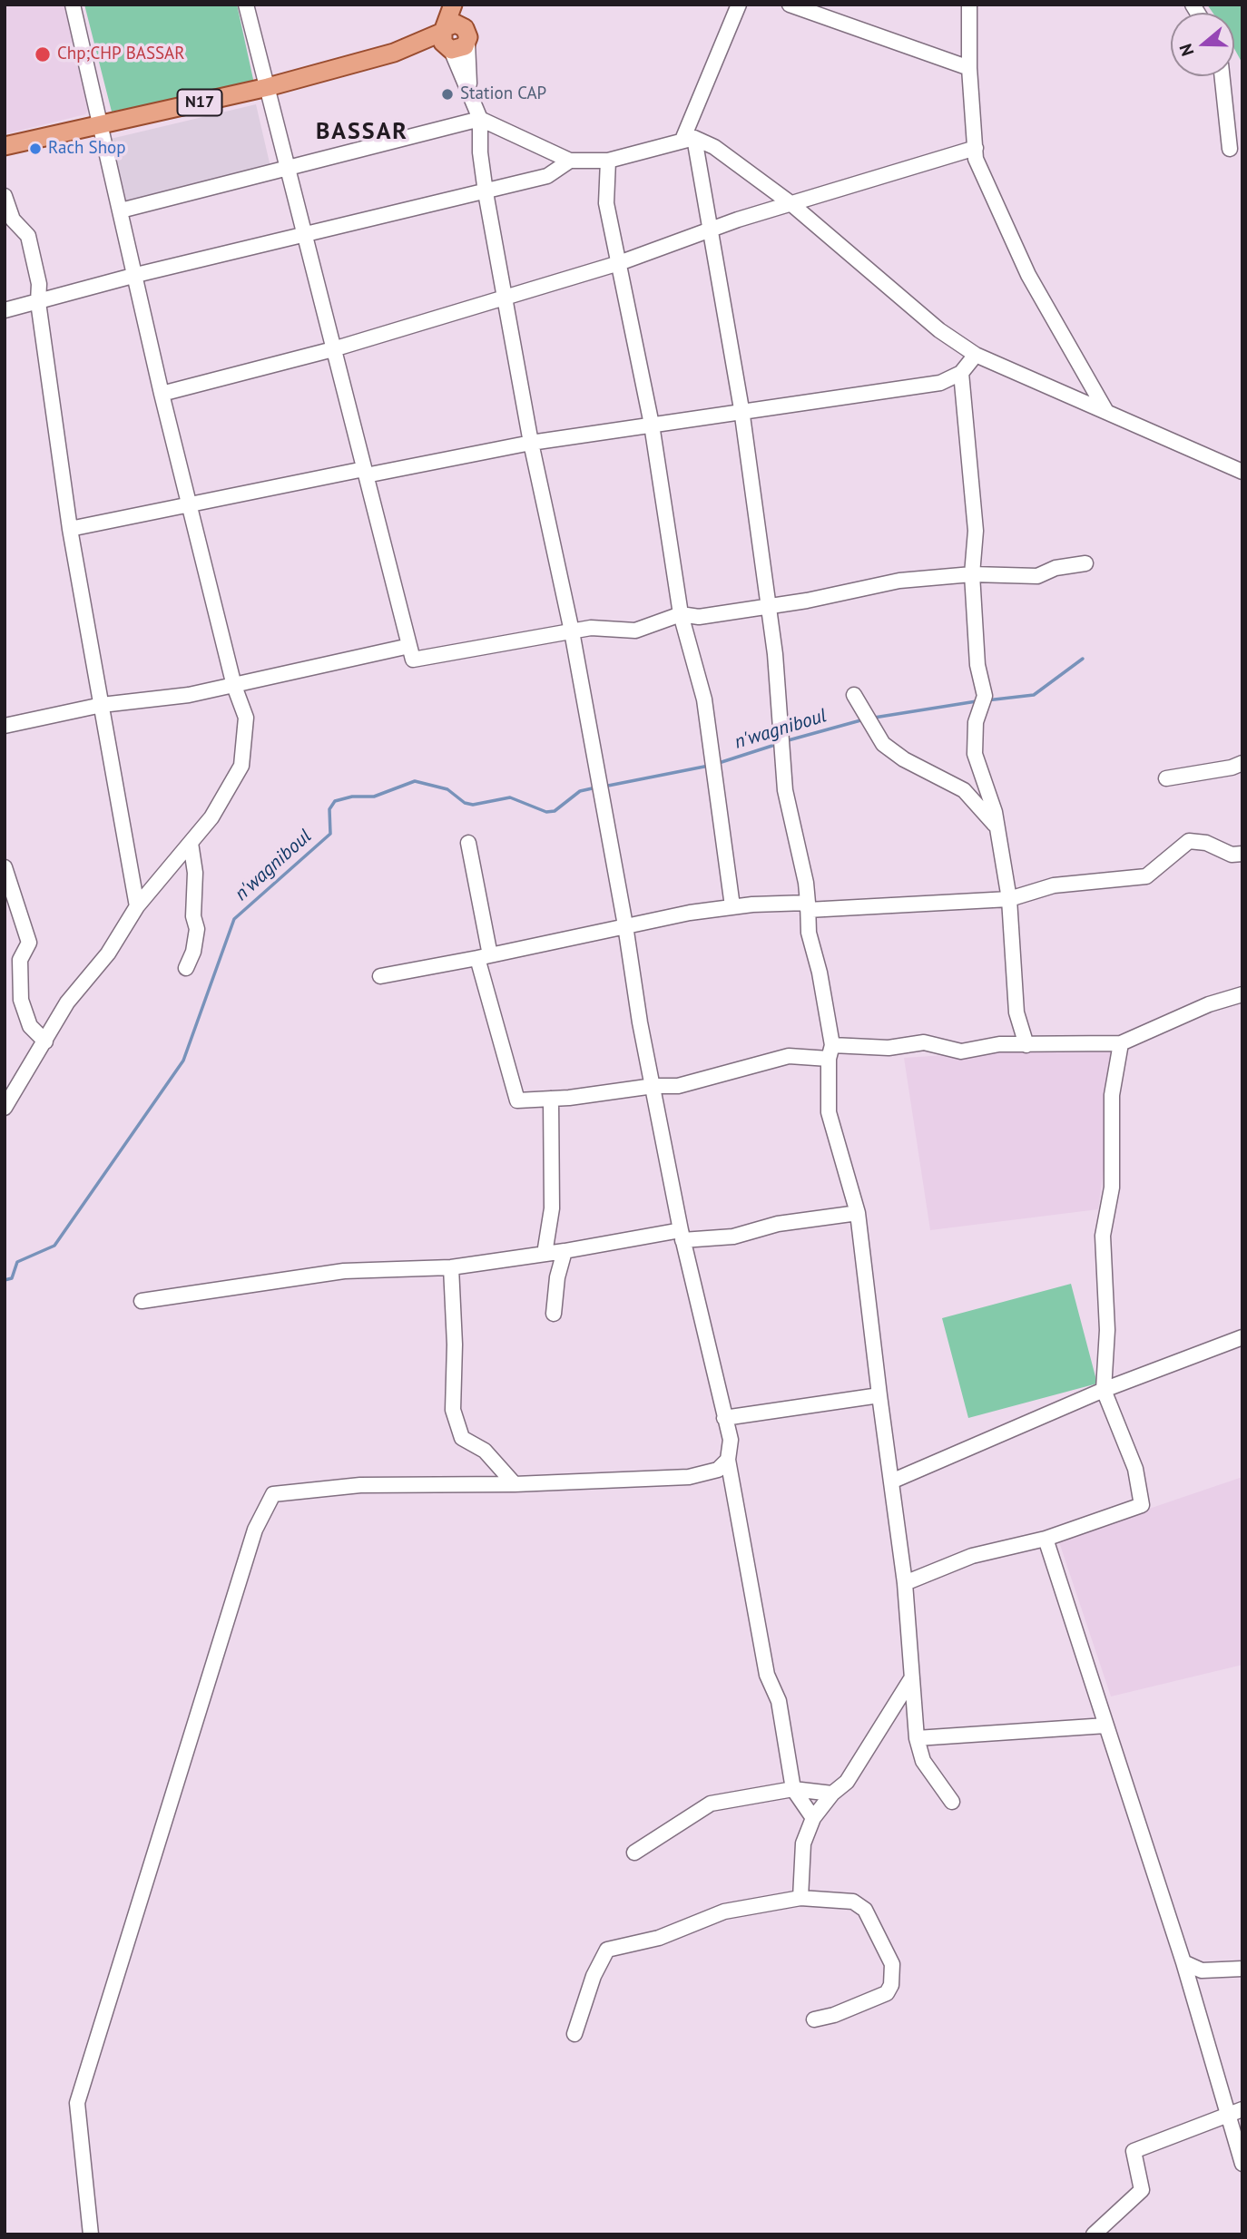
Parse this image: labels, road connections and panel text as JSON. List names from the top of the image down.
{
  "streets": {
    "main road": ["N17"]
  },
  "districts": ["BASSAR"],
  "water": ["n'wagniboul"],
  "places": ["Chp;CHP BASSAR", "Station CAP", "Rach Shop"],
  "north": "left"
}
